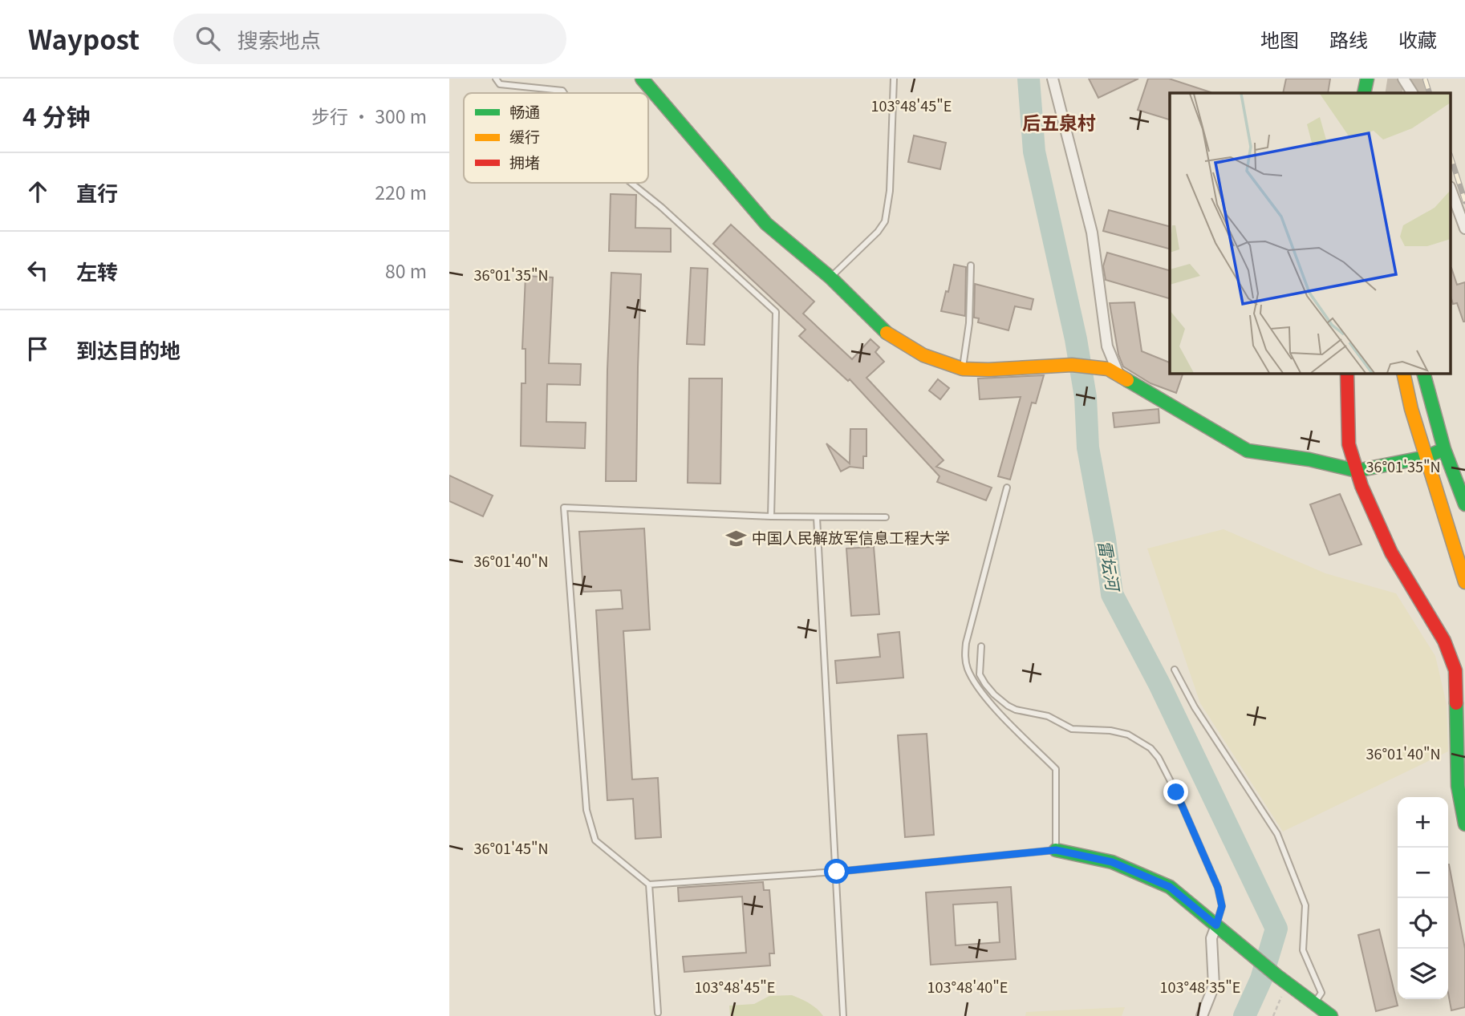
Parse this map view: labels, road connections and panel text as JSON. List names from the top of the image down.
{
  "districts": ["后五泉村"],
  "water": ["雷坛河"],
  "places": {
    "school or university": ["中国人民解放军信息工程大学"]
  },
  "legend": ["畅通", "缓行", "拥堵"],
  "page": {
    "header": "Waypost",
    "search": "搜索地点",
    "nav": ["地图", "路线", "收藏"],
    "heading": ["4 分钟", "步行 · 300 m"],
    "list": [
      ["直行", "220 m"],
      ["左转", "80 m"],
      "到达目的地"
    ],
    "map_buttons": ["+", "−"]
  },
  "coordinates": [
    "103°48'45\"E",
    "36°01'35\"N",
    "36°01'40\"N",
    "36°01'45\"N",
    "103°48'40\"E",
    "103°48'35\"E"
  ]
}
